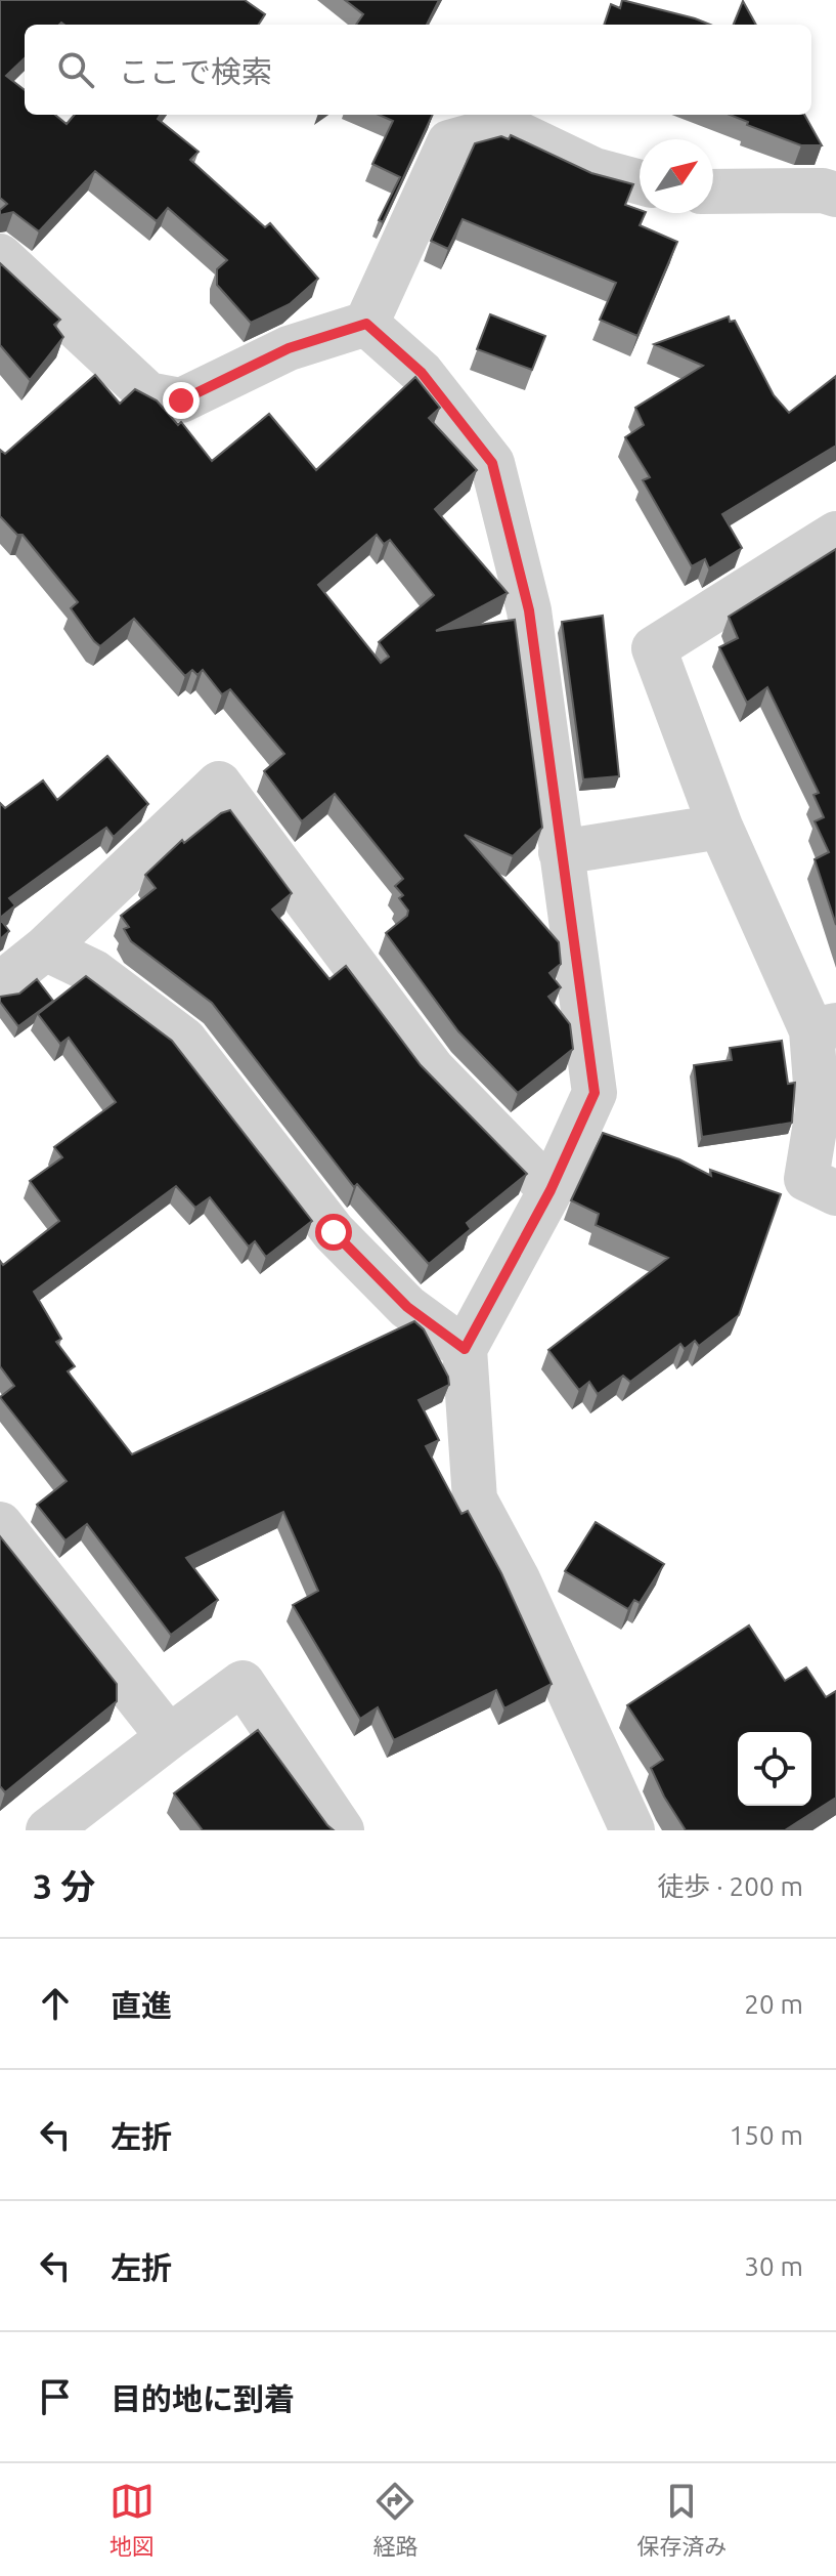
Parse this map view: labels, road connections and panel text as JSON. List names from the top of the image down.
{
  "north": "top right",
  "page": {
    "search": "ここで検索",
    "heading": ["3 分", "徒歩 · 200 m"],
    "list": [
      ["直進", "20 m"],
      ["左折", "150 m"],
      ["左折", "30 m"],
      "目的地に到着"
    ],
    "nav": ["地図", "経路", "保存済み"]
  }
}
